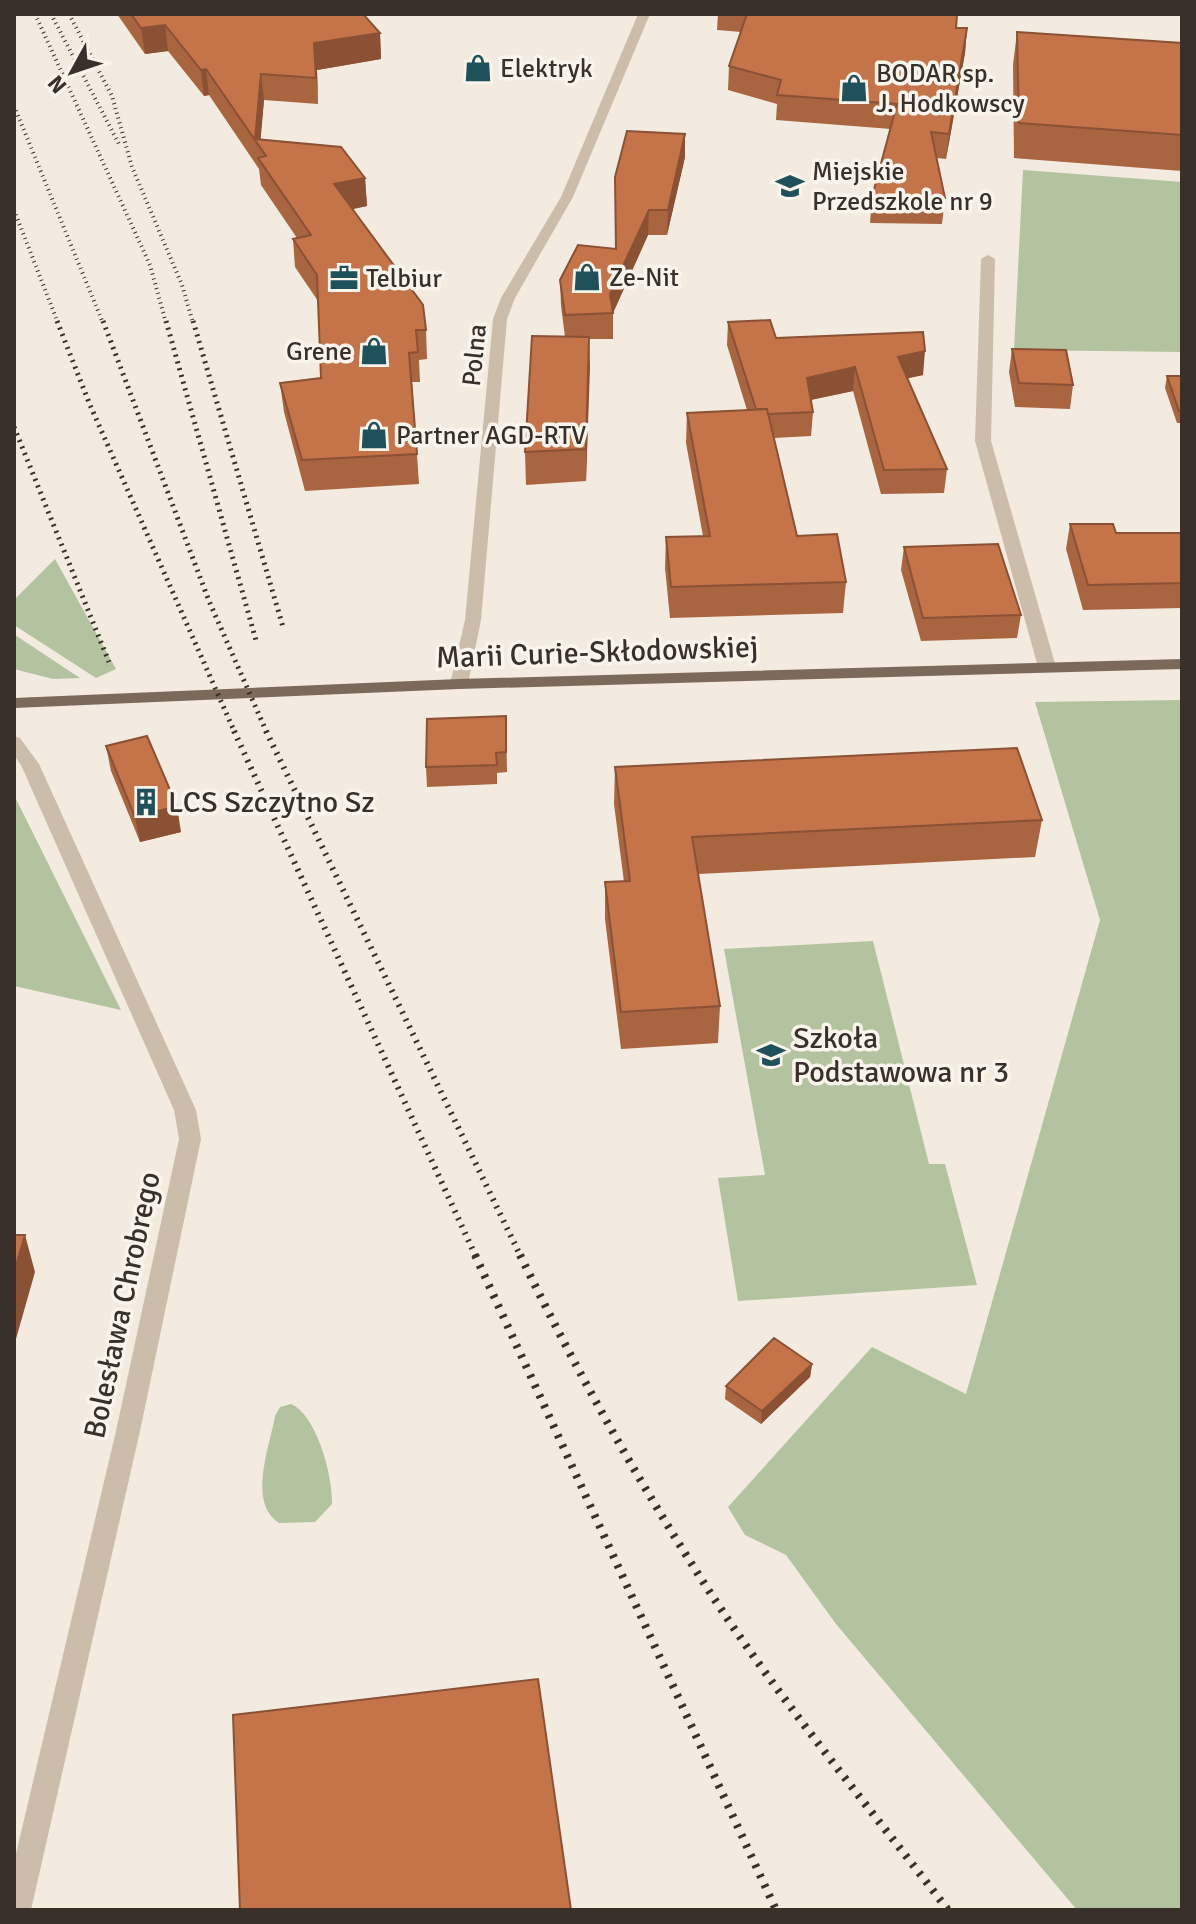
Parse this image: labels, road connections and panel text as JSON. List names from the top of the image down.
{
  "streets": {
    "main road": ["Marii Curie-Skłodowskiej"],
    "street": ["Polna", "Bolesława Chrobrego"]
  },
  "crossings": [
    ["Polna", "Marii Curie-Skłodowskiej"]
  ],
  "places": {
    "shop": [
      "Elektryk",
      "BODAR sp. J. Hodkowscy",
      "Ze-Nit",
      "Grene",
      "Partner AGD-RTV"
    ],
    "school or university": ["Miejskie Przedszkole nr 9", "Szkoła Podstawowa nr 3"],
    "office": ["Telbiur"],
    "building": ["LCS Szczytno Sz"]
  },
  "north": "bottom left"
}
